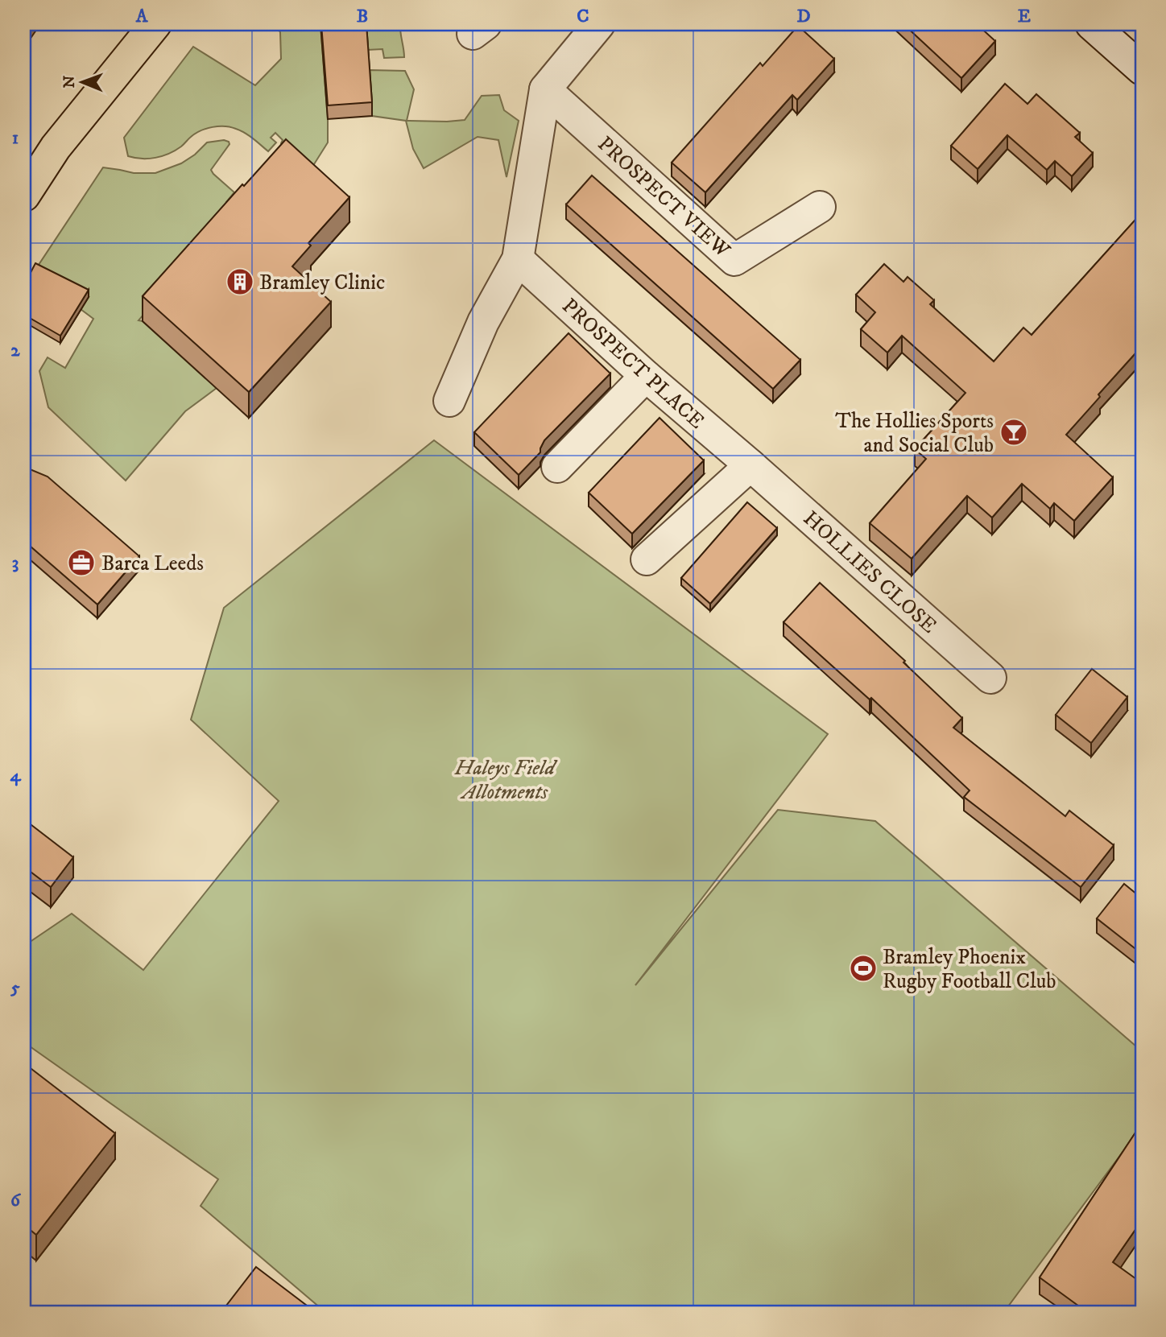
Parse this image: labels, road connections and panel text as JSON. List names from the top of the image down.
{
  "streets": {
    "street": ["PROSPECT VIEW", "PROSPECT PLACE", "HOLLIES CLOSE"]
  },
  "crossings": [
    ["PROSPECT PLACE", "HOLLIES CLOSE"]
  ],
  "parks": ["Haleys Field Allotments"],
  "places": {
    "building": ["Bramley Clinic"],
    "bar": ["The Hollies Sports and Social Club"],
    "office": ["Barca Leeds"],
    "sports": ["Bramley Phoenix Rugby Football Club"]
  },
  "north": "left",
  "grid": {
    "columns": [
      "A",
      "B",
      "C",
      "D",
      "E"
    ],
    "rows": [
      "1",
      "2",
      "3",
      "4",
      "5",
      "6"
    ]
  }
}
